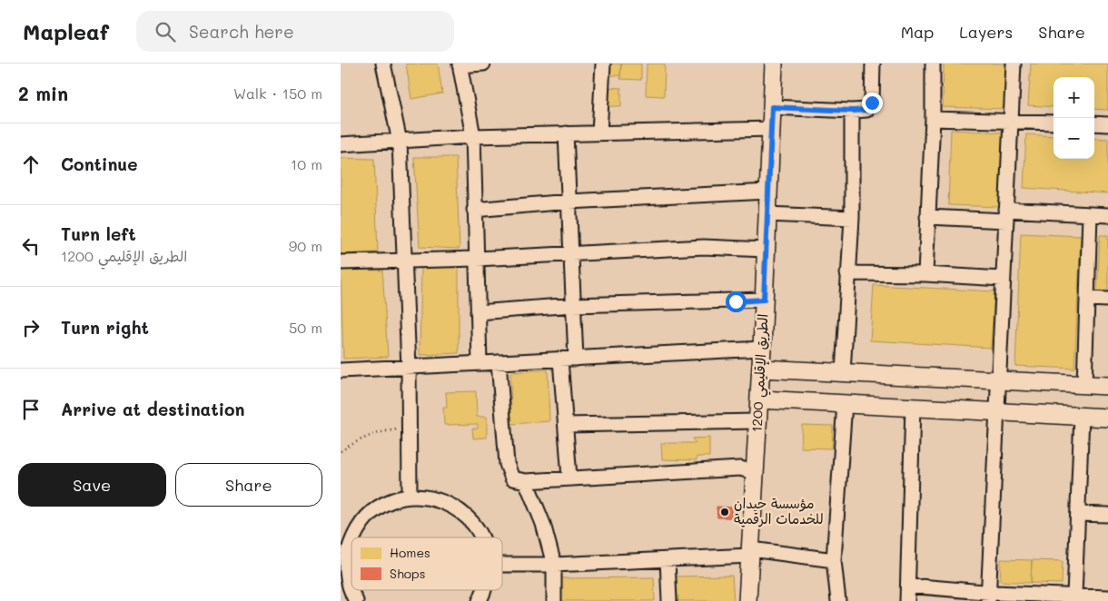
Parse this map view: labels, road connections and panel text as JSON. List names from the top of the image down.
{
  "streets": {
    "street": ["الطريق الإقليمي 1200"]
  },
  "places": ["مؤسسة حيدان للخدمات الرقمية"],
  "legend": ["Homes", "Shops"],
  "page": {
    "header": "Mapleaf",
    "search": "Search here",
    "nav": ["Map", "Layers", "Share"],
    "heading": ["2 min", "Walk · 150 m"],
    "map_buttons": ["+", "−"],
    "list": [
      ["Continue", "10 m"],
      ["Turn left", "الطريق الإقليمي 1200", "90 m"],
      ["Turn right", "50 m"],
      "Arrive at destination"
    ],
    "buttons": ["Save", "Share"]
  }
}
